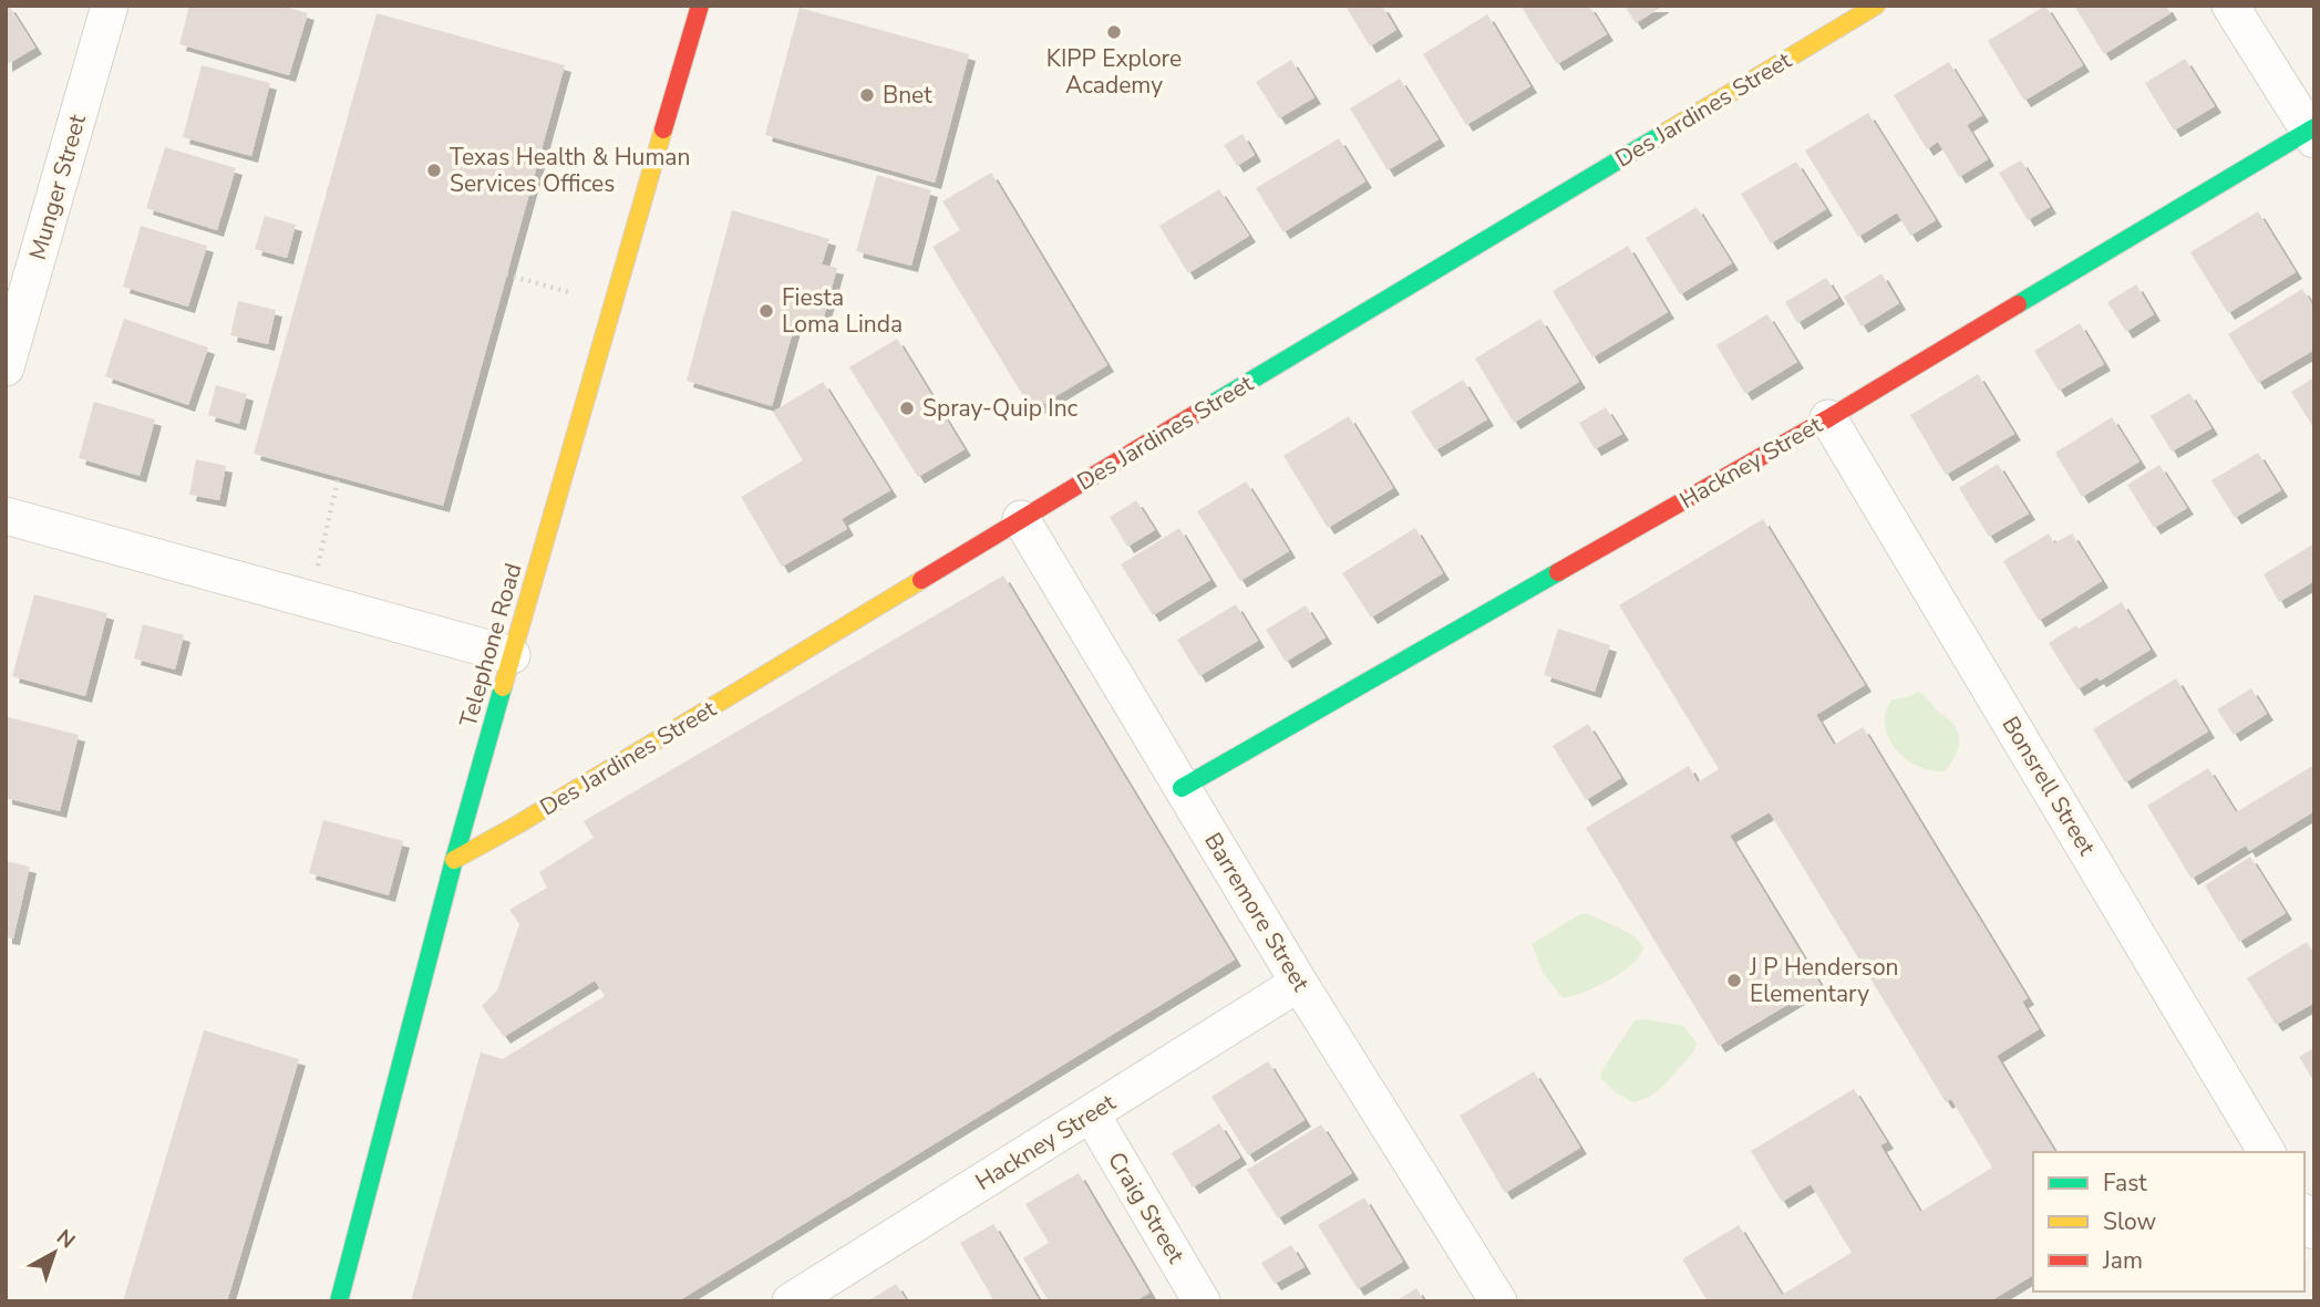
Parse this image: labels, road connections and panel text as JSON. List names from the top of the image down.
{
  "streets": {
    "street": [
      "Des Jardines Street",
      "Munger Street",
      "Hackney Street",
      "Telephone Road",
      "Bonsrell Street",
      "Barremore Street",
      "Craig Street"
    ]
  },
  "crossings": [
    ["Des Jardines Street", "Telephone Road"],
    ["Des Jardines Street", "Barremore Street"],
    ["Hackney Street", "Bonsrell Street"],
    ["Hackney Street", "Barremore Street"],
    ["Hackney Street", "Craig Street"]
  ],
  "places": [
    "KIPP Explore Academy",
    "Bnet",
    "Texas Health & Human Services Offices",
    "Fiesta Loma Linda",
    "Spray-Quip Inc",
    "J P Henderson Elementary"
  ],
  "legend": ["Fast", "Slow", "Jam"],
  "north": "top right"
}
